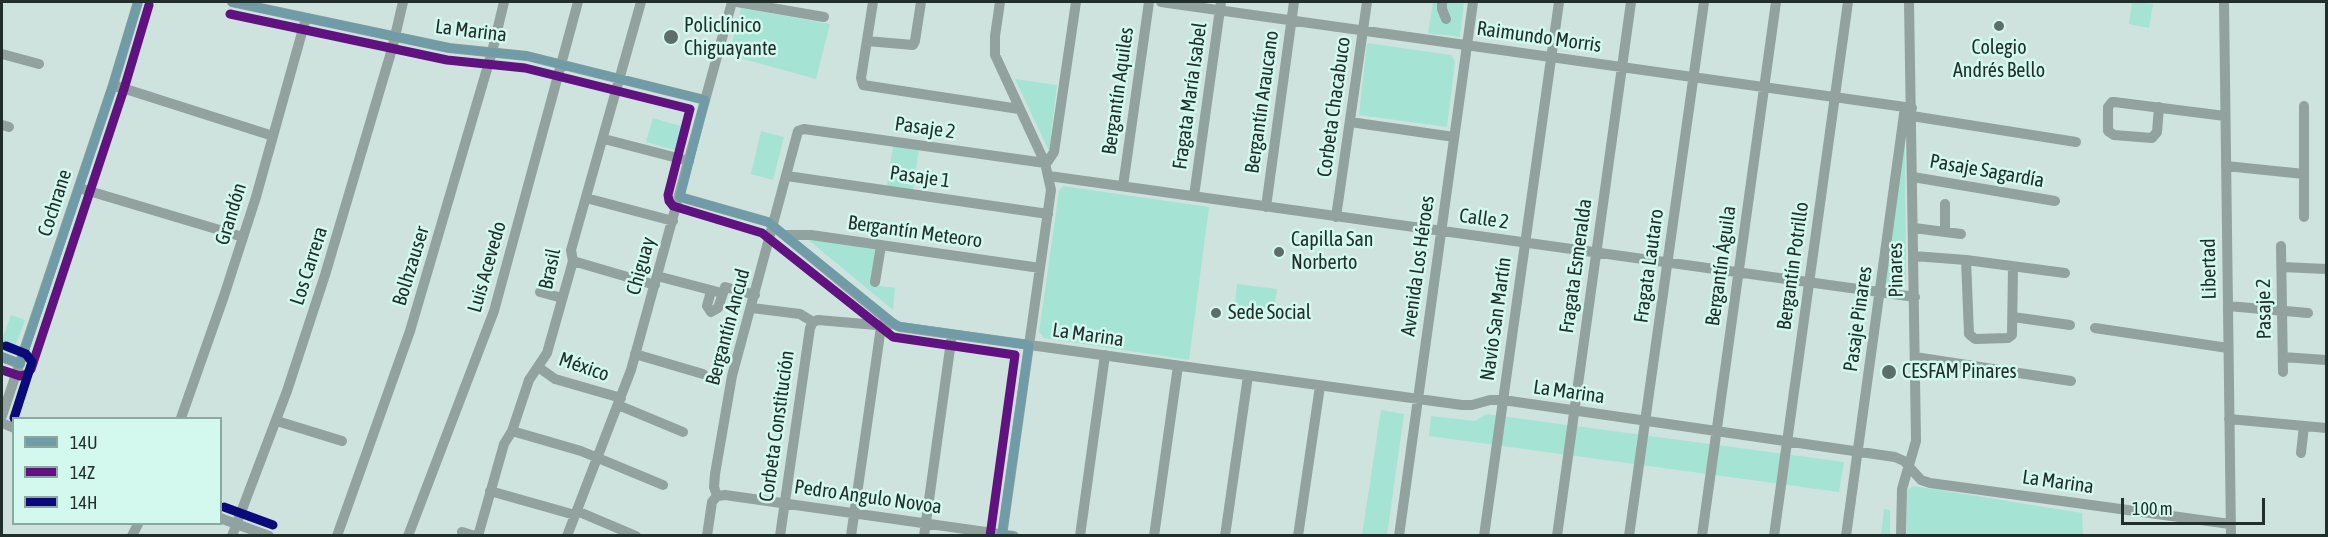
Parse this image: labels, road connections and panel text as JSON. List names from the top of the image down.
{
  "streets": {
    "street": [
      "La Marina",
      "Raimundo Morris",
      "Bergantín Aquiles",
      "Fragata María Isabel",
      "Bergantín Araucano",
      "Corbeta Chacabuco",
      "Pasaje 2",
      "Pasaje Sagardía",
      "Pasaje 1",
      "Cochrane",
      "Grandón",
      "Calle 2",
      "Bergantín Meteoro",
      "Los Carrera",
      "Bolhzauser",
      "Chiguay",
      "Avenida Los Héroes",
      "Fragata Esmeralda",
      "Fragata Lautaro",
      "Bergantín Águila",
      "Bergantín Potrillo",
      "Luis Acevedo",
      "Brasil",
      "Libertad",
      "Pinares",
      "Navío San Martín",
      "Pasaje Pinares",
      "Bergantín Ancud",
      "México",
      "Corbeta Constitución",
      "Pedro Angulo Novoa"
    ]
  },
  "crossings": [
    ["La Marina", "Grandón"],
    ["La Marina", "Bergantín Meteoro"],
    ["La Marina", "Los Carrera"],
    ["La Marina", "Bolhzauser"],
    ["La Marina", "Chiguay"],
    ["La Marina", "Avenida Los Héroes"],
    ["La Marina", "Fragata Esmeralda"],
    ["La Marina", "Fragata Lautaro"],
    ["La Marina", "Bergantín Águila"],
    ["La Marina", "Bergantín Potrillo"],
    ["La Marina", "Luis Acevedo"],
    ["La Marina", "Brasil"],
    ["La Marina", "Libertad"],
    ["La Marina", "Pinares"],
    ["La Marina", "Navío San Martín"],
    ["La Marina", "Pasaje Pinares"],
    ["La Marina", "Bergantín Ancud"],
    ["La Marina", "Corbeta Constitución"],
    ["Raimundo Morris", "Fragata María Isabel"],
    ["Raimundo Morris", "Bergantín Araucano"],
    ["Raimundo Morris", "Corbeta Chacabuco"],
    ["Raimundo Morris", "Avenida Los Héroes"],
    ["Raimundo Morris", "Fragata Esmeralda"],
    ["Raimundo Morris", "Fragata Lautaro"],
    ["Raimundo Morris", "Bergantín Águila"],
    ["Raimundo Morris", "Bergantín Potrillo"],
    ["Raimundo Morris", "Pinares"],
    ["Raimundo Morris", "Navío San Martín"],
    ["Raimundo Morris", "Pasaje Pinares"],
    ["Bergantín Aquiles", "Calle 2"],
    ["Fragata María Isabel", "Calle 2"],
    ["Bergantín Araucano", "Calle 2"],
    ["Corbeta Chacabuco", "Calle 2"],
    ["Pasaje 2", "Bergantín Ancud"],
    ["Pasaje Sagardía", "Pinares"],
    ["Pasaje 1", "Bergantín Ancud"],
    ["Calle 2", "Avenida Los Héroes"],
    ["Calle 2", "Fragata Esmeralda"],
    ["Calle 2", "Fragata Lautaro"],
    ["Calle 2", "Bergantín Águila"],
    ["Calle 2", "Bergantín Potrillo"],
    ["Calle 2", "Pinares"],
    ["Calle 2", "Navío San Martín"],
    ["Calle 2", "Pasaje Pinares"],
    ["Chiguay", "México"],
    ["Brasil", "México"],
    ["Pinares", "Pasaje Pinares"],
    ["Bergantín Ancud", "Pedro Angulo Novoa"],
    ["Corbeta Constitución", "Pedro Angulo Novoa"]
  ],
  "places": [
    "Colegio Andrés Bello",
    "Policlínico Chiguayante",
    "Capilla San Norberto",
    "Sede Social",
    "CESFAM Pinares"
  ],
  "lines": ["transit line 14U", "transit line 14Z", "transit line 14H"],
  "legend": ["14U", "14Z", "14H"],
  "scale_bar": "100 m"
}
